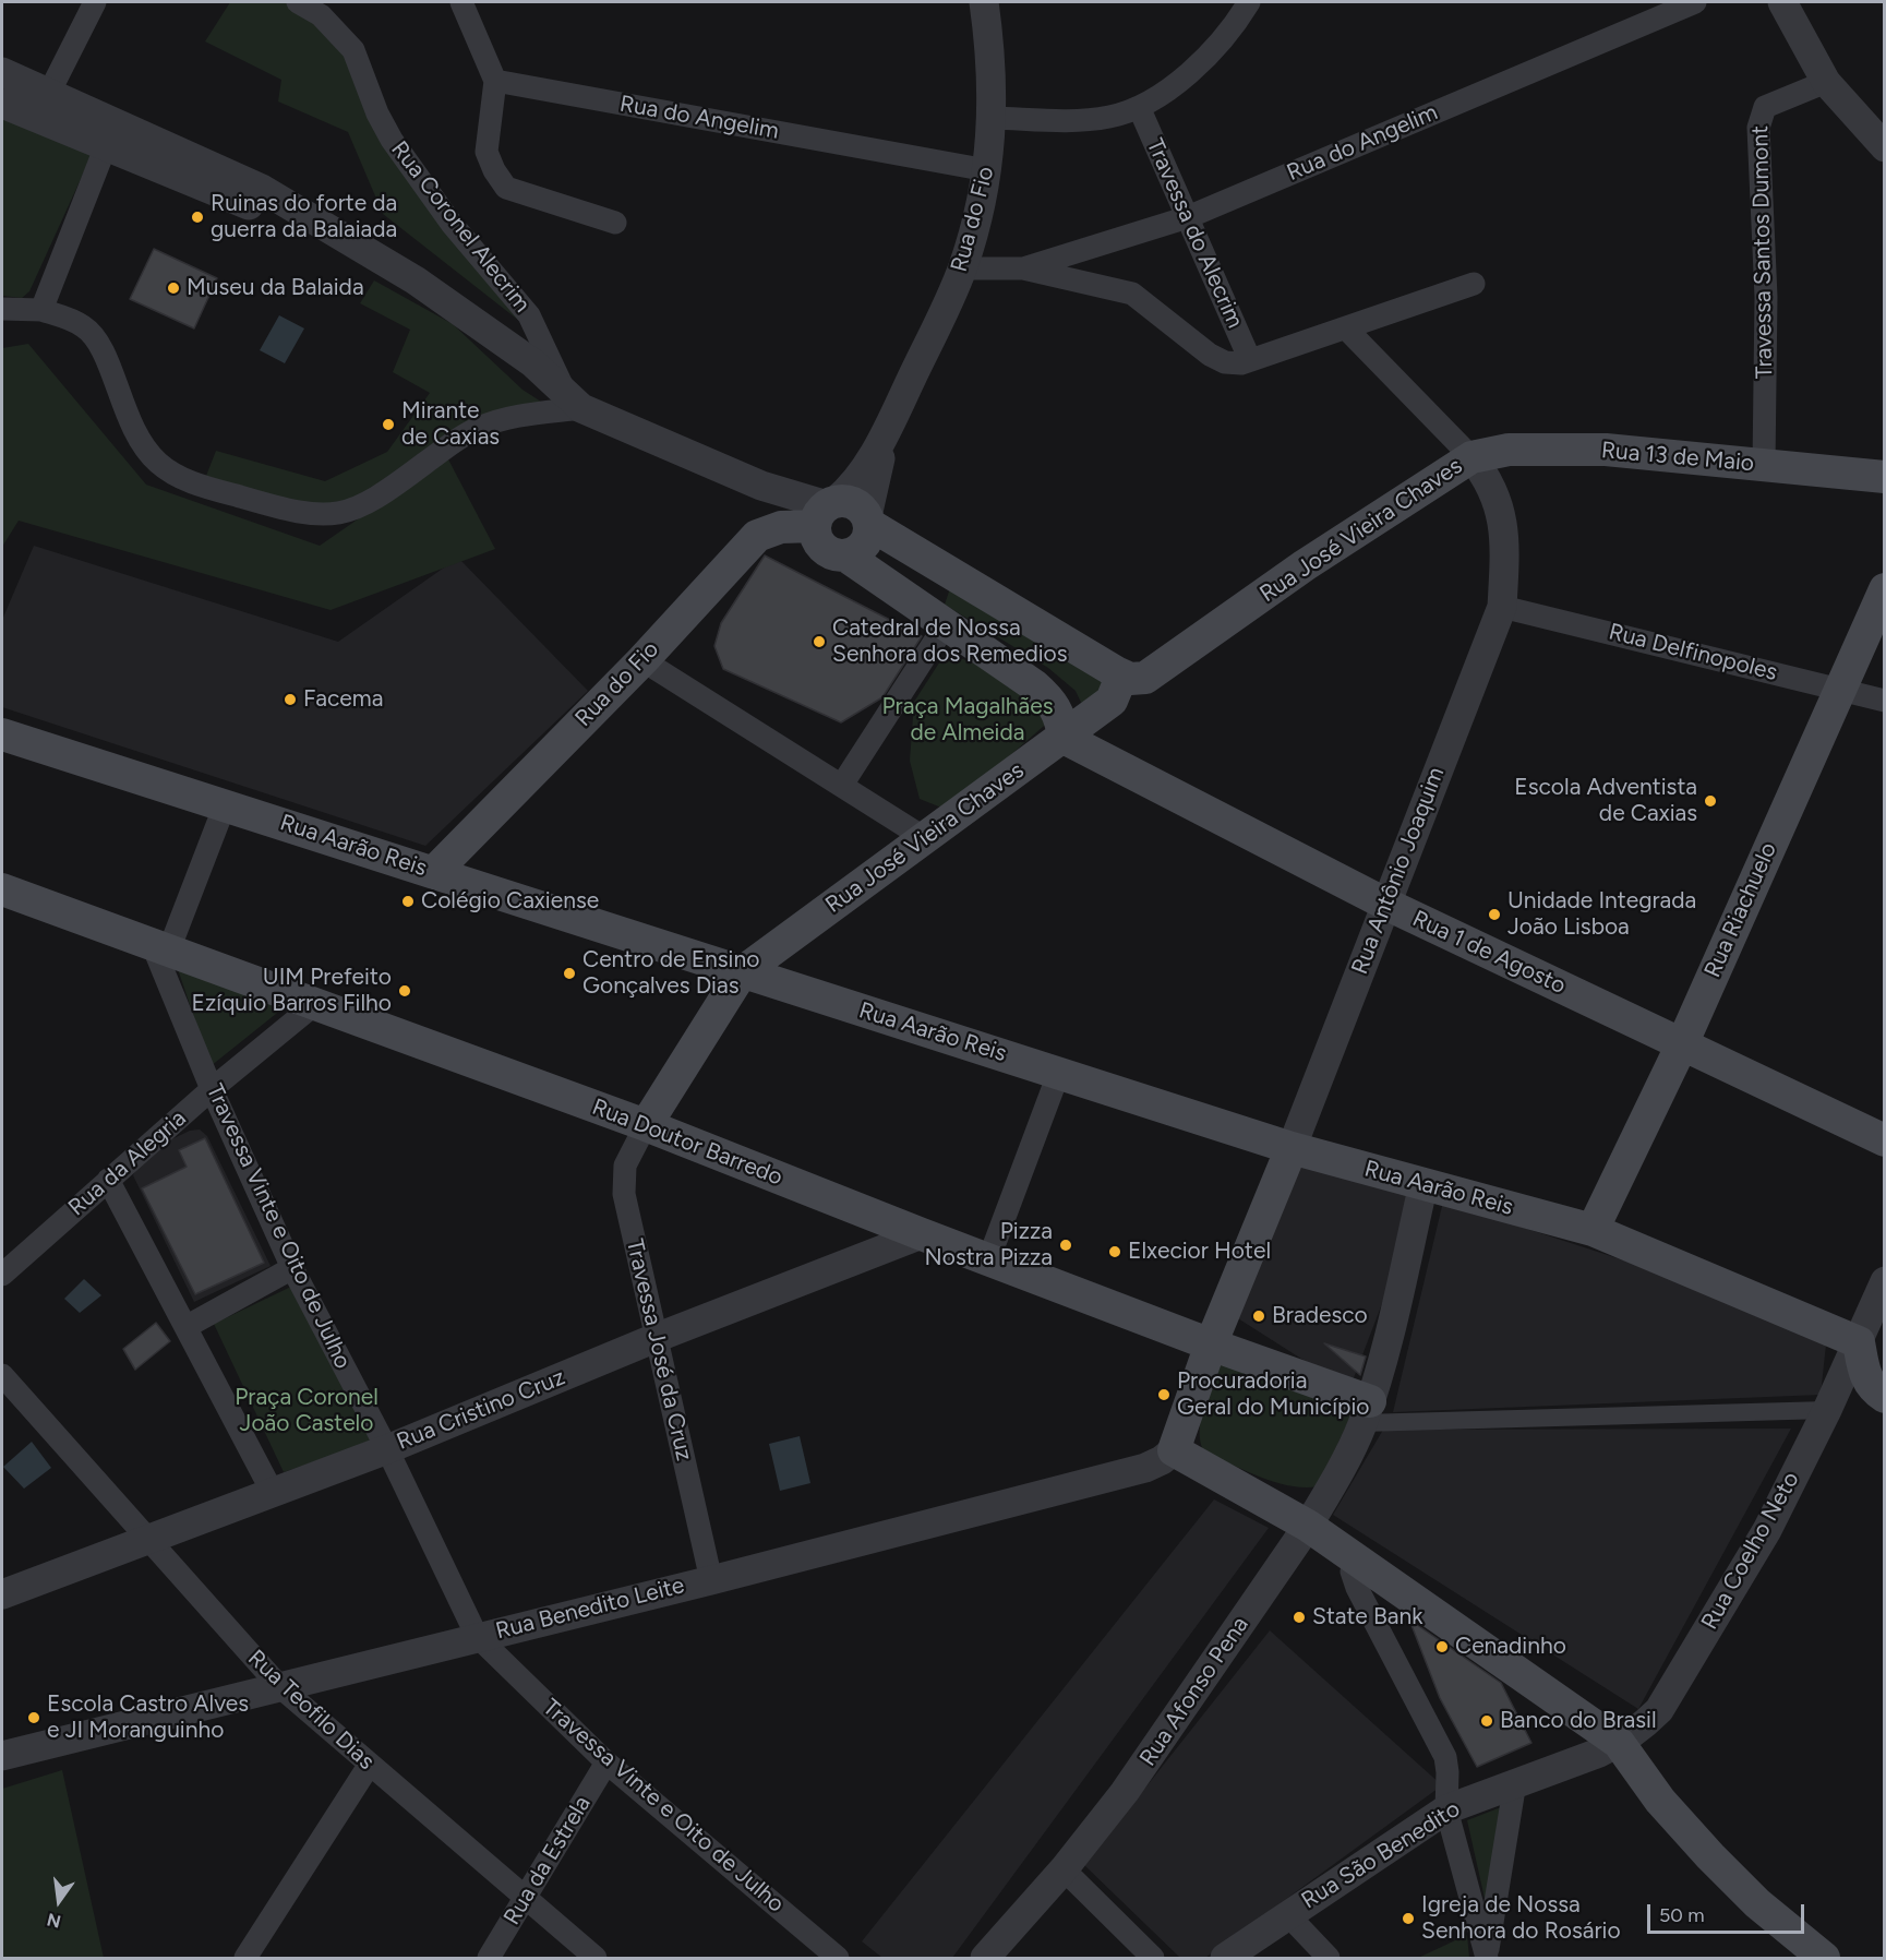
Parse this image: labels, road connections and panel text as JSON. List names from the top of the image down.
{
  "streets": {
    "main road": [
      "Rua do Fio",
      "Rua 13 de Maio",
      "Rua José Vieira Chaves",
      "Rua Aarão Reis",
      "Rua Antônio Joaquim",
      "Rua Riachuelo",
      "Rua 1 de Agosto",
      "Rua Doutor Barredo"
    ],
    "street": [
      "Rua do Angelim",
      "Rua Coronel Alecrim",
      "Travessa do Alecrim",
      "Travessa Santos Dumont",
      "Rua Delfinopoles",
      "Rua da Alegria",
      "Travessa Vinte e Oito de Julho",
      "Travessa José da Cruz",
      "Rua Cristino Cruz",
      "Rua Coelho Neto",
      "Rua Benedito Leite",
      "Rua Afonso Pena",
      "Rua Teofilo Dias",
      "Rua São Benedito",
      "Rua da Estrela"
    ]
  },
  "crossings": [
    ["Rua do Angelim", "Rua do Fio"],
    ["Rua do Angelim", "Travessa do Alecrim"],
    ["Rua do Fio", "Rua Aarão Reis"],
    ["Travessa Santos Dumont", "Rua 13 de Maio"],
    ["Rua 13 de Maio", "Rua José Vieira Chaves"],
    ["Rua 13 de Maio", "Rua Antônio Joaquim"],
    ["Rua José Vieira Chaves", "Rua Aarão Reis"],
    ["Rua José Vieira Chaves", "Rua Antônio Joaquim"],
    ["Rua José Vieira Chaves", "Rua 1 de Agosto"],
    ["Rua José Vieira Chaves", "Rua Doutor Barredo"],
    ["Rua José Vieira Chaves", "Travessa José da Cruz"],
    ["Rua Delfinopoles", "Rua Antônio Joaquim"],
    ["Rua Delfinopoles", "Rua Riachuelo"],
    ["Rua Aarão Reis", "Rua Antônio Joaquim"],
    ["Rua Aarão Reis", "Rua Riachuelo"],
    ["Rua Aarão Reis", "Rua Coelho Neto"],
    ["Rua Aarão Reis", "Rua Afonso Pena"],
    ["Rua Antônio Joaquim", "Rua 1 de Agosto"],
    ["Rua Antônio Joaquim", "Rua Doutor Barredo"],
    ["Rua Antônio Joaquim", "Rua Benedito Leite"],
    ["Rua Riachuelo", "Rua 1 de Agosto"],
    ["Rua Doutor Barredo", "Rua da Alegria"],
    ["Rua Doutor Barredo", "Travessa Vinte e Oito de Julho"],
    ["Rua Doutor Barredo", "Travessa José da Cruz"],
    ["Rua Doutor Barredo", "Rua Cristino Cruz"],
    ["Rua Doutor Barredo", "Rua Afonso Pena"],
    ["Rua da Alegria", "Travessa Vinte e Oito de Julho"],
    ["Travessa Vinte e Oito de Julho", "Rua Cristino Cruz"],
    ["Travessa Vinte e Oito de Julho", "Rua Benedito Leite"],
    ["Travessa Vinte e Oito de Julho", "Rua da Estrela"],
    ["Travessa José da Cruz", "Rua Cristino Cruz"],
    ["Travessa José da Cruz", "Rua Benedito Leite"],
    ["Rua Cristino Cruz", "Rua Teofilo Dias"],
    ["Rua Coelho Neto", "Rua São Benedito"],
    ["Rua Benedito Leite", "Rua Teofilo Dias"],
    ["Rua Teofilo Dias", "Rua da Estrela"]
  ],
  "parks": ["Praça Magalhães de Almeida", "Praça Coronel João Castelo"],
  "places": [
    "Ruinas do forte da guerra da Balaiada",
    "Museu da Balaida",
    "Mirante de Caxias",
    "Catedral de Nossa Senhora dos Remedios",
    "Facema",
    "Escola Adventista de Caxias",
    "Colégio Caxiense",
    "Unidade Integrada João Lisboa",
    "Centro de Ensino Gonçalves Dias",
    "UIM Prefeito Ezíquio Barros Filho",
    "Pizza Nostra Pizza",
    "Elxecior Hotel",
    "Bradesco",
    "Procuradoria Geral do Município",
    "State Bank",
    "Cenadinho",
    "Escola Castro Alves e JI Moranguinho",
    "Banco do Brasil",
    "Igreja de Nossa Senhora do Rosário"
  ],
  "scale_bar": "50 m",
  "north": "bottom"
}
